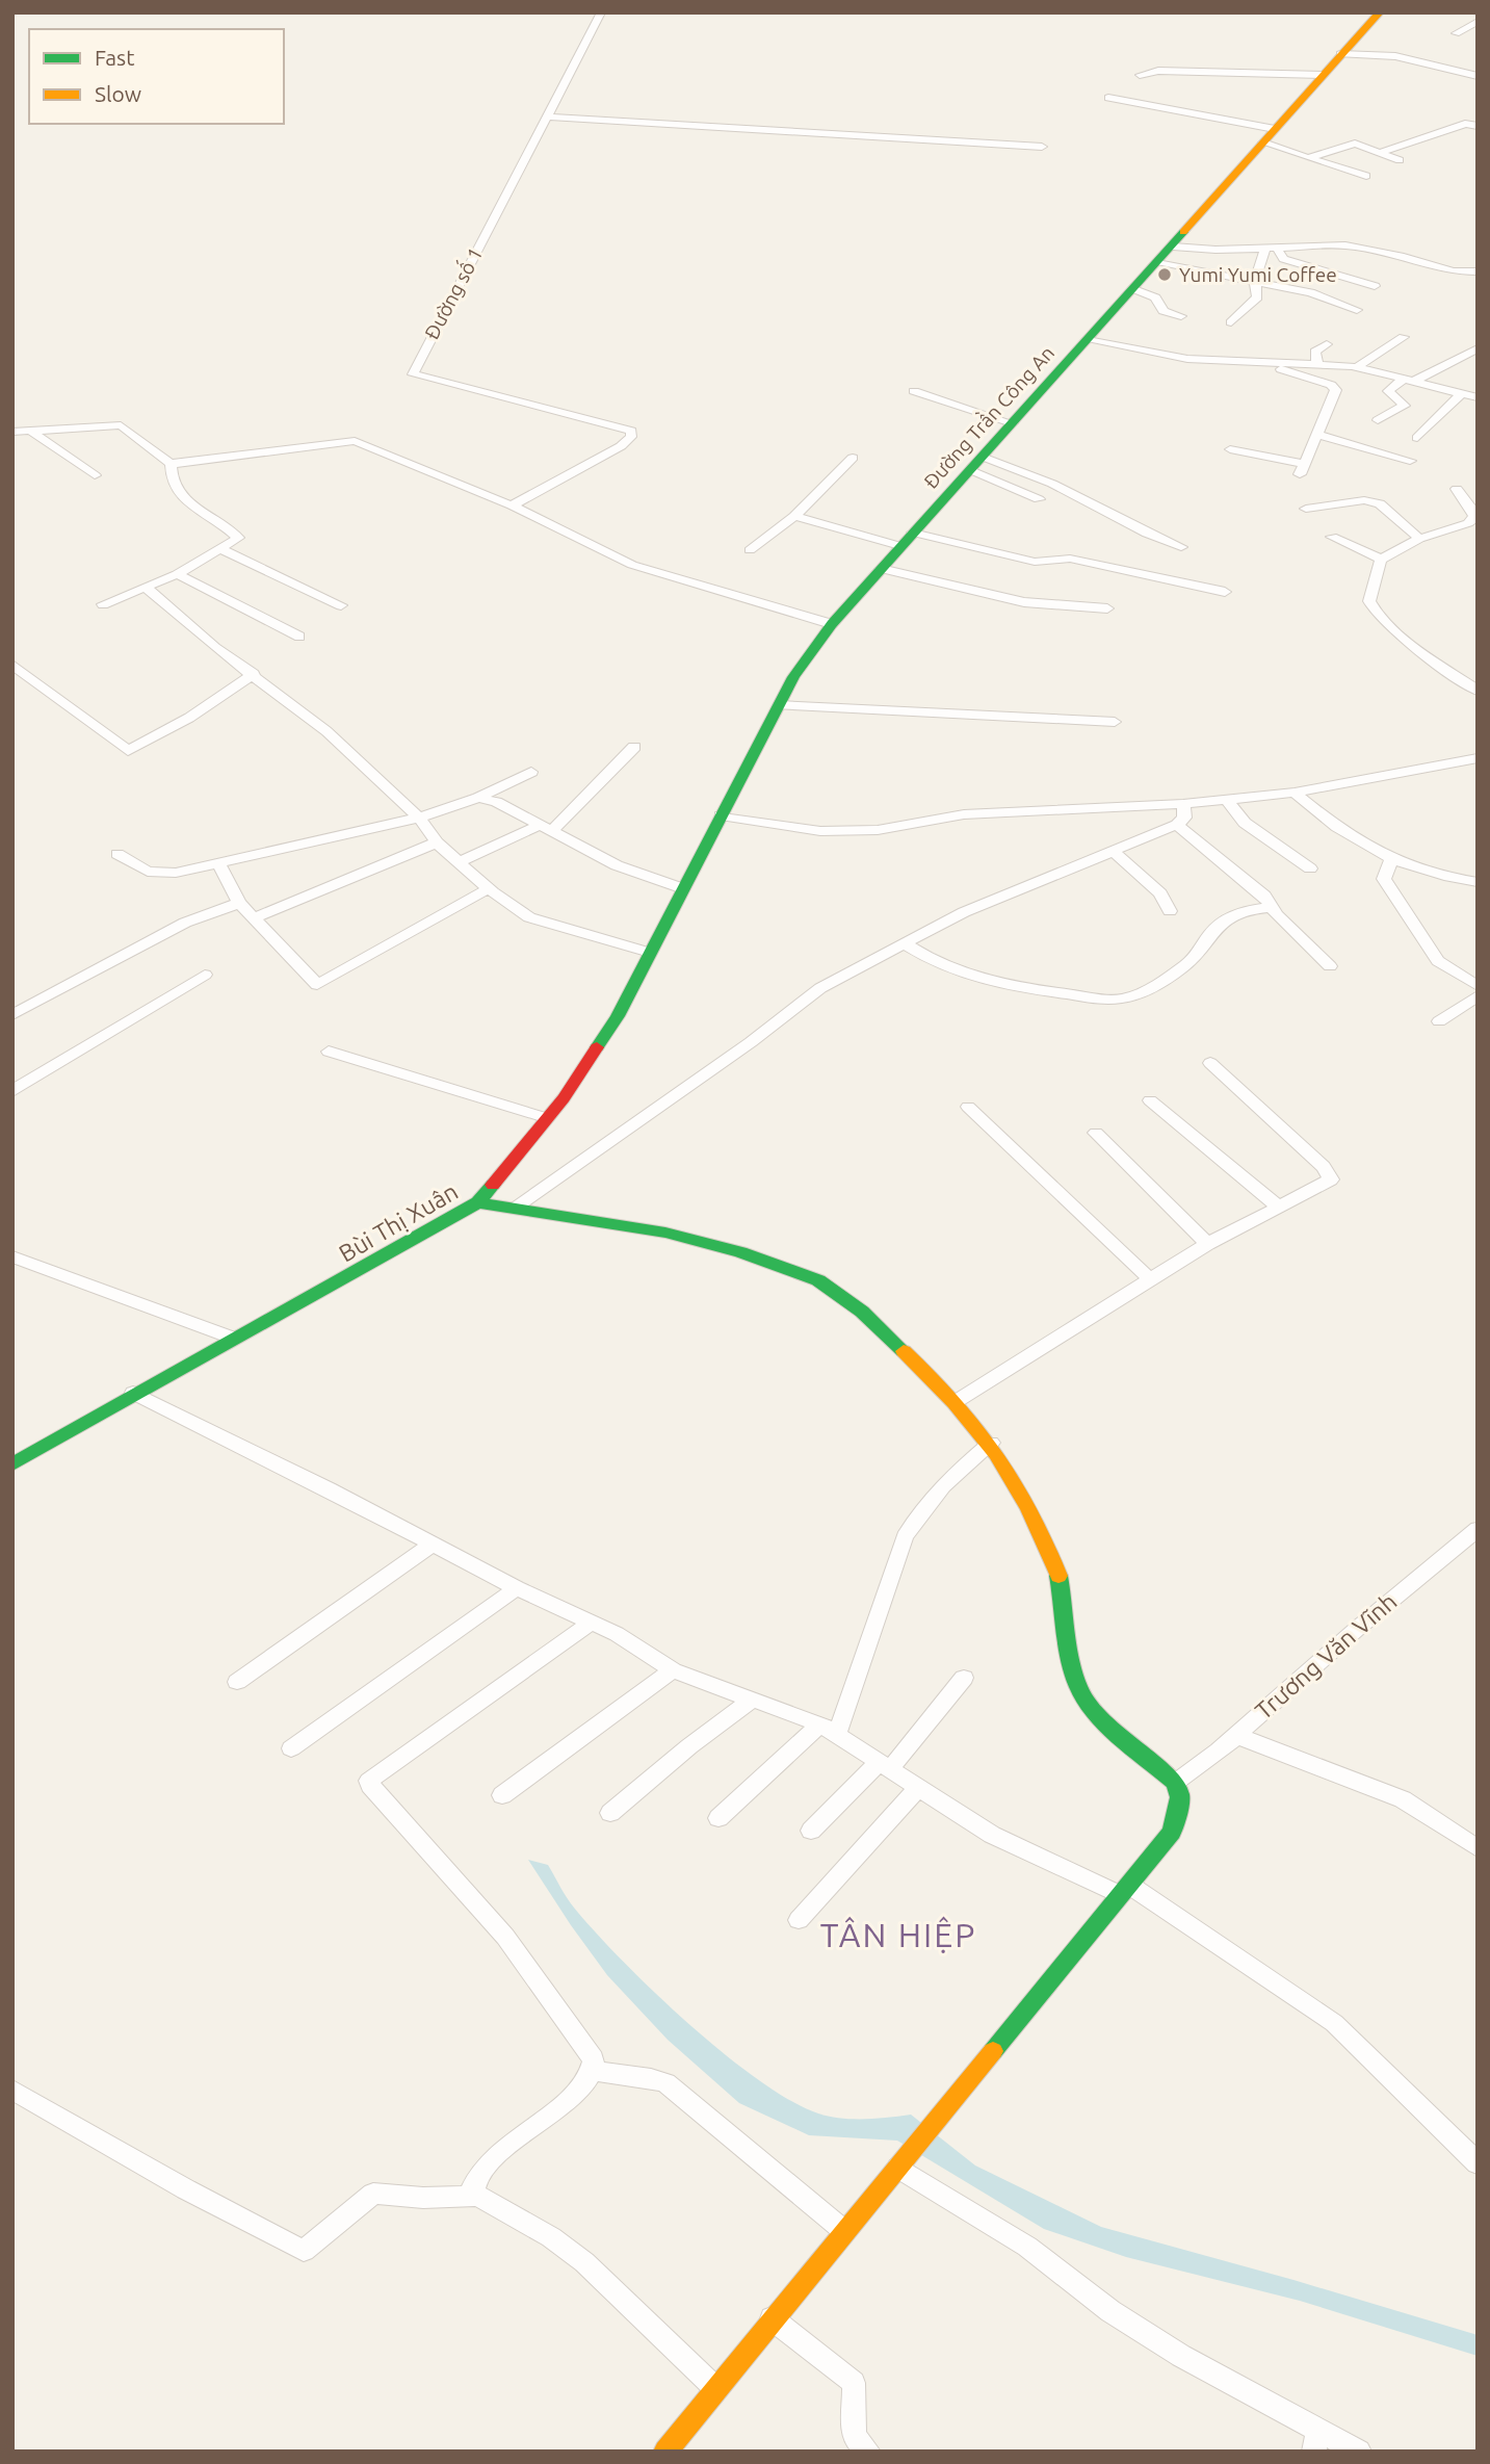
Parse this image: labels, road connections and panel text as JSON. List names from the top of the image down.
{
  "streets": {
    "main road": ["Đường Trần Công An", "Bùi Thị Xuân"],
    "street": ["Đường số 1", "Trương Văn Vĩnh"]
  },
  "crossings": [
    ["Đường Trần Công An", "Bùi Thị Xuân"]
  ],
  "districts": ["TÂN HIỆP"],
  "places": ["Yumi Yumi Coffee"],
  "legend": ["Fast", "Slow"]
}
